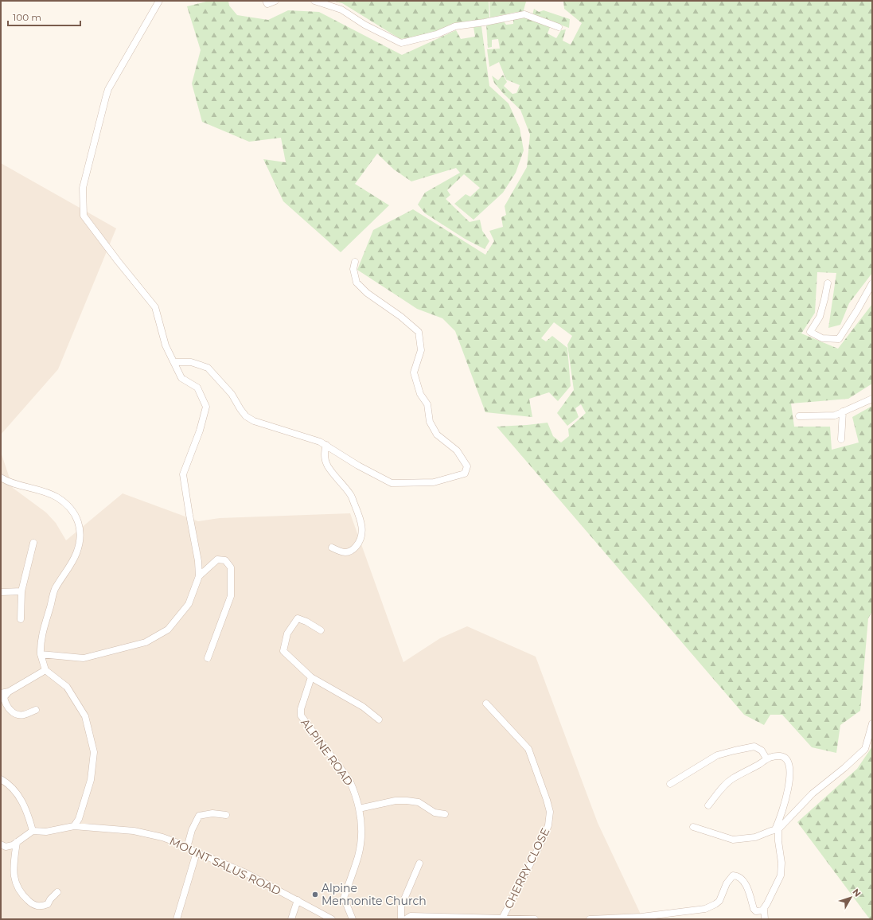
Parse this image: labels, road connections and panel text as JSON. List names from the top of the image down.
{
  "streets": {
    "street": ["ALPINE ROAD", "MOUNT SALUS ROAD", "CHERRY CLOSE"]
  },
  "places": ["Alpine Mennonite Church"],
  "scale_bar": "100 m",
  "north": "top right"
}
